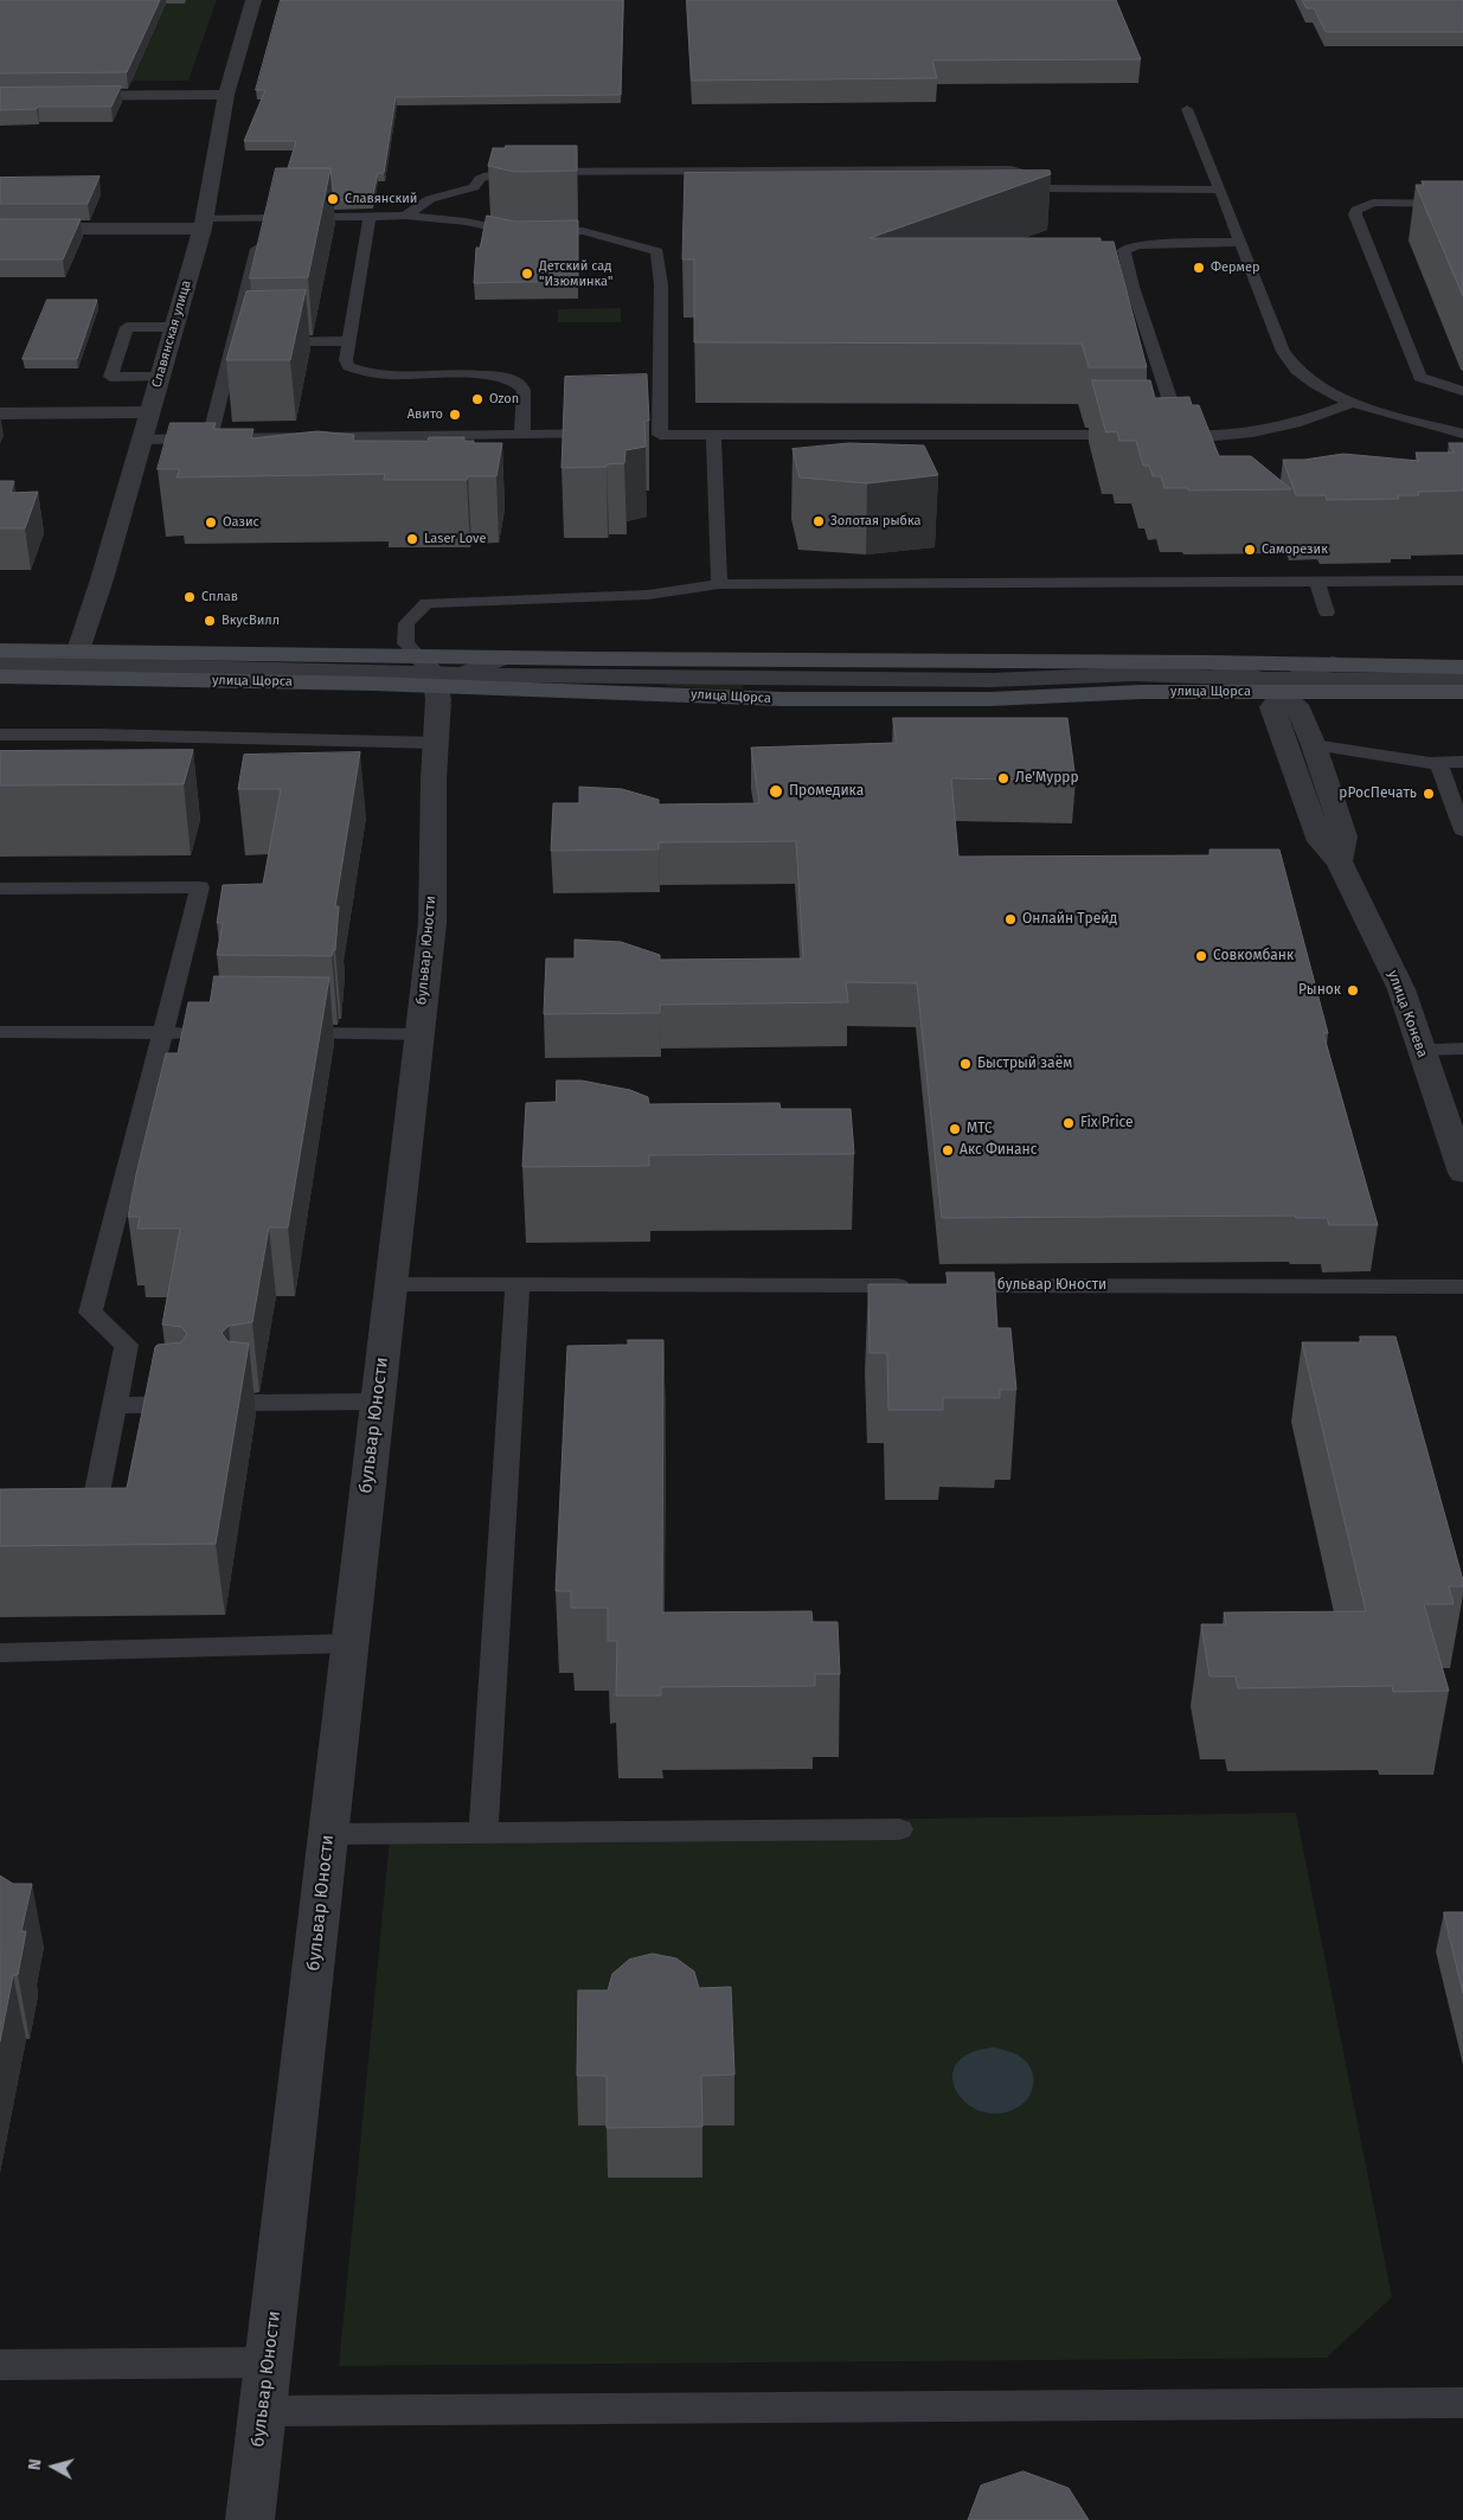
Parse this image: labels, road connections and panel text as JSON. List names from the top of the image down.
{
  "streets": {
    "main road": ["улица Щорса"],
    "street": ["Славянская улица", "бульвар Юности", "улица Конева"]
  },
  "crossings": [
    ["Славянская улица", "улица Щорса"],
    ["улица Щорса", "бульвар Юности"],
    ["улица Щорса", "улица Конева"]
  ],
  "places": [
    "Славянский",
    "Фермер",
    "Детский сад \"Изюминка\"",
    "Ozon",
    "Авито",
    "Золотая рыбка",
    "Оазис",
    "Laser Love",
    "Саморезик",
    "Сплав",
    "ВкусВилл",
    "Ле'Муррр",
    "Промедика",
    "рРосПечать",
    "Онлайн Трейд",
    "Совкомбанк",
    "Рынок",
    "Быстрый заём",
    "Fix Price",
    "МТС",
    "Акс Финанс"
  ],
  "north": "left"
}
